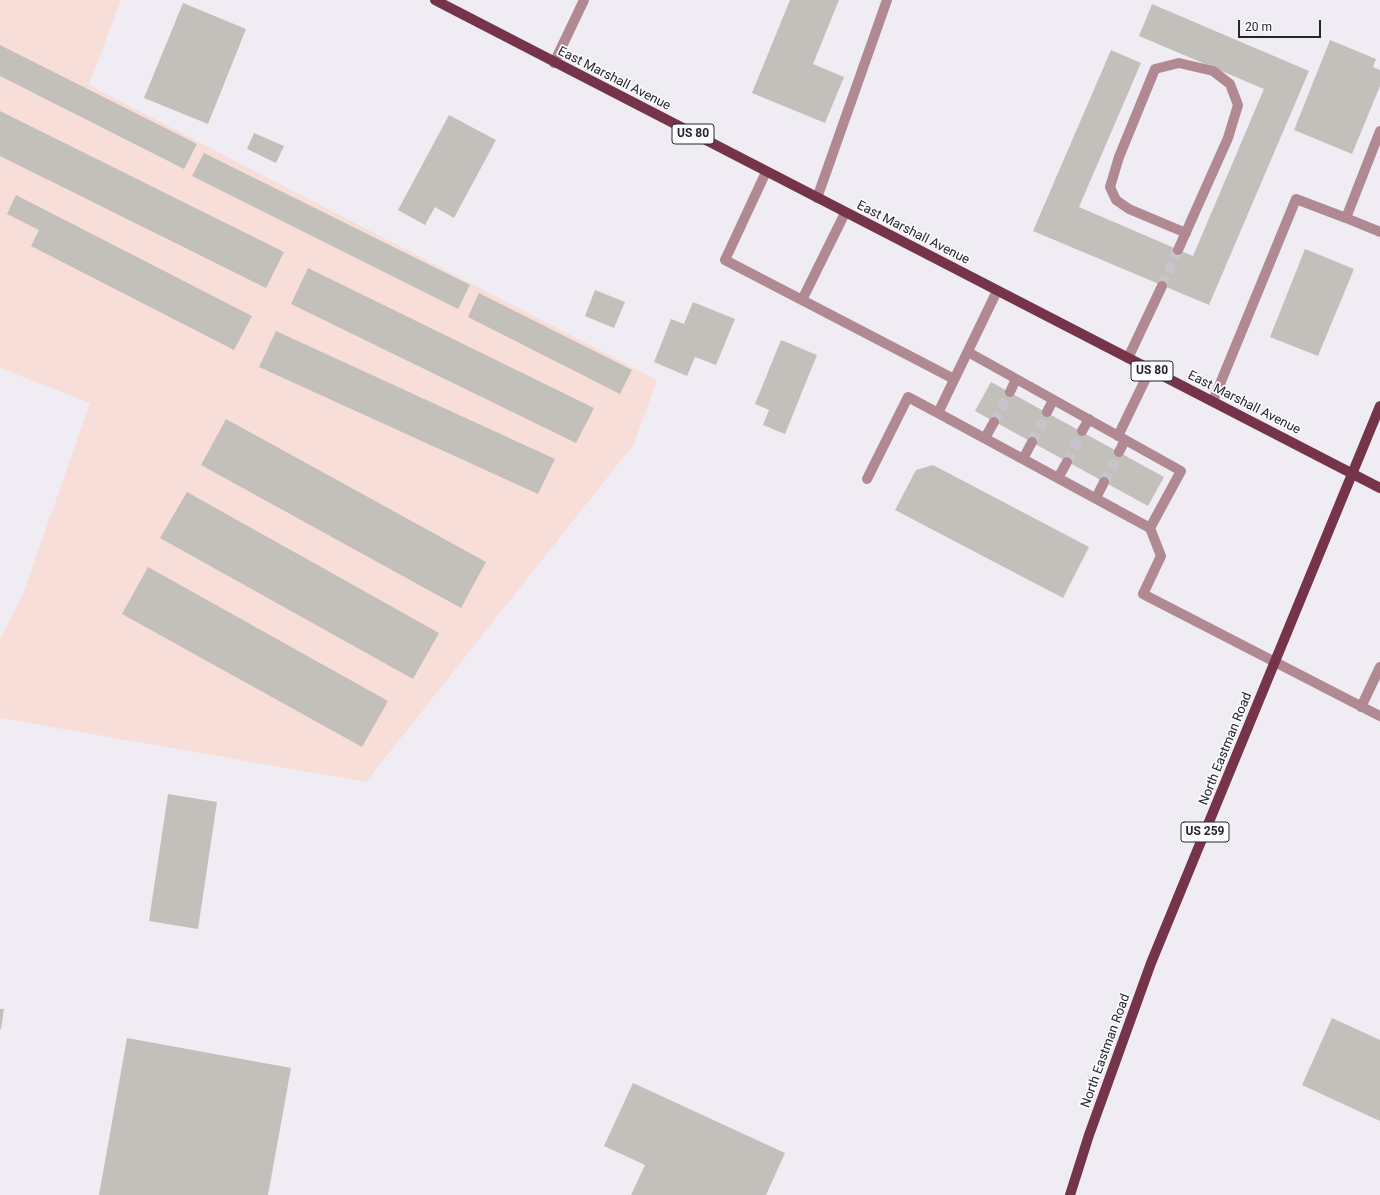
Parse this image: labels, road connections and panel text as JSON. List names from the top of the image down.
{
  "streets": {
    "main road": [
      "East Marshall Avenue",
      "US 80",
      "North Eastman Road",
      "US 259"
    ]
  },
  "crossings": [
    ["East Marshall Avenue", "North Eastman Road"]
  ],
  "scale_bar": "20 m"
}
